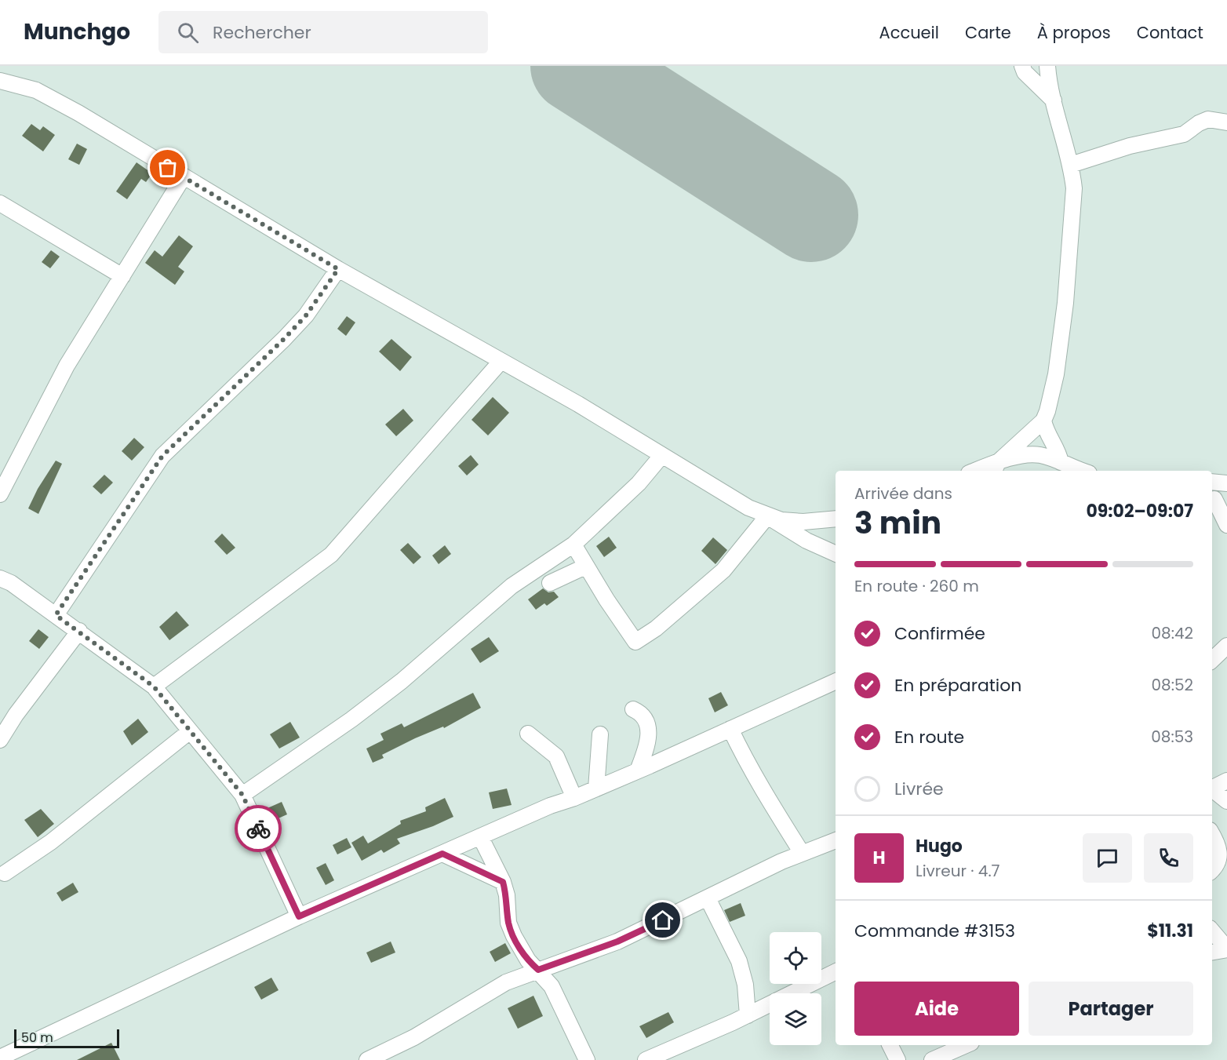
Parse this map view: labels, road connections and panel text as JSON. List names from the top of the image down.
{
  "scale_bar": "50 m",
  "page": {
    "header": "Munchgo",
    "search": "Rechercher",
    "nav": [
      "Accueil",
      "Carte",
      "À propos",
      "Contact"
    ],
    "heading": ["3 min", "Arrivée dans", "09:02–09:07"],
    "panel": [
      "Hugo",
      "Livreur · 4.7",
      "Commande #3153",
      "$11.31"
    ],
    "bar": "En route · 260 m",
    "list": [
      ["Confirmée", "08:42"],
      ["En préparation", "08:52"],
      ["En route", "08:53"],
      "Livrée"
    ],
    "round": "H",
    "buttons": ["Aide", "Partager"],
    "scale": "50 m"
  }
}
